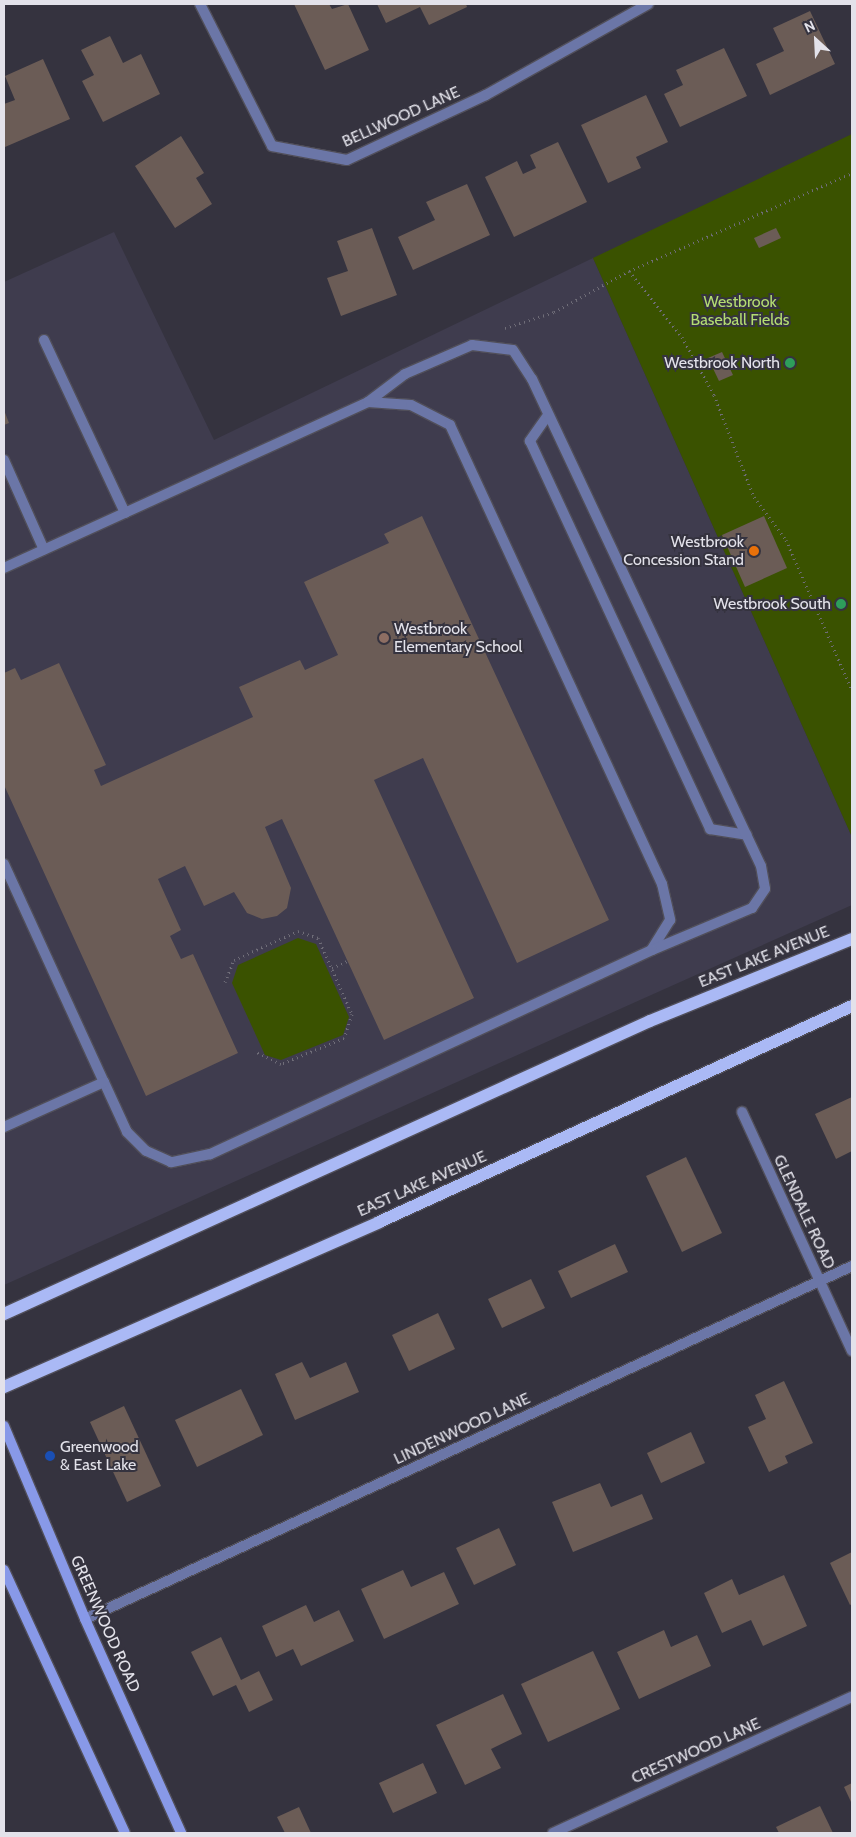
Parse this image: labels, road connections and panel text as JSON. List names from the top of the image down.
{
  "streets": {
    "main road": ["EAST LAKE AVENUE", "GREENWOOD ROAD"],
    "street": [
      "BELLWOOD LANE",
      "GLENDALE ROAD",
      "LINDENWOOD LANE",
      "CRESTWOOD LANE"
    ]
  },
  "crossings": [
    ["GLENDALE ROAD", "LINDENWOOD LANE"],
    ["LINDENWOOD LANE", "GREENWOOD ROAD"]
  ],
  "parks": ["Westbrook Baseball Fields"],
  "places": [
    "Westbrook North",
    "Westbrook Concession Stand",
    "Westbrook South",
    "Westbrook Elementary School",
    "Greenwood & East Lake"
  ],
  "north": "top left"
}
